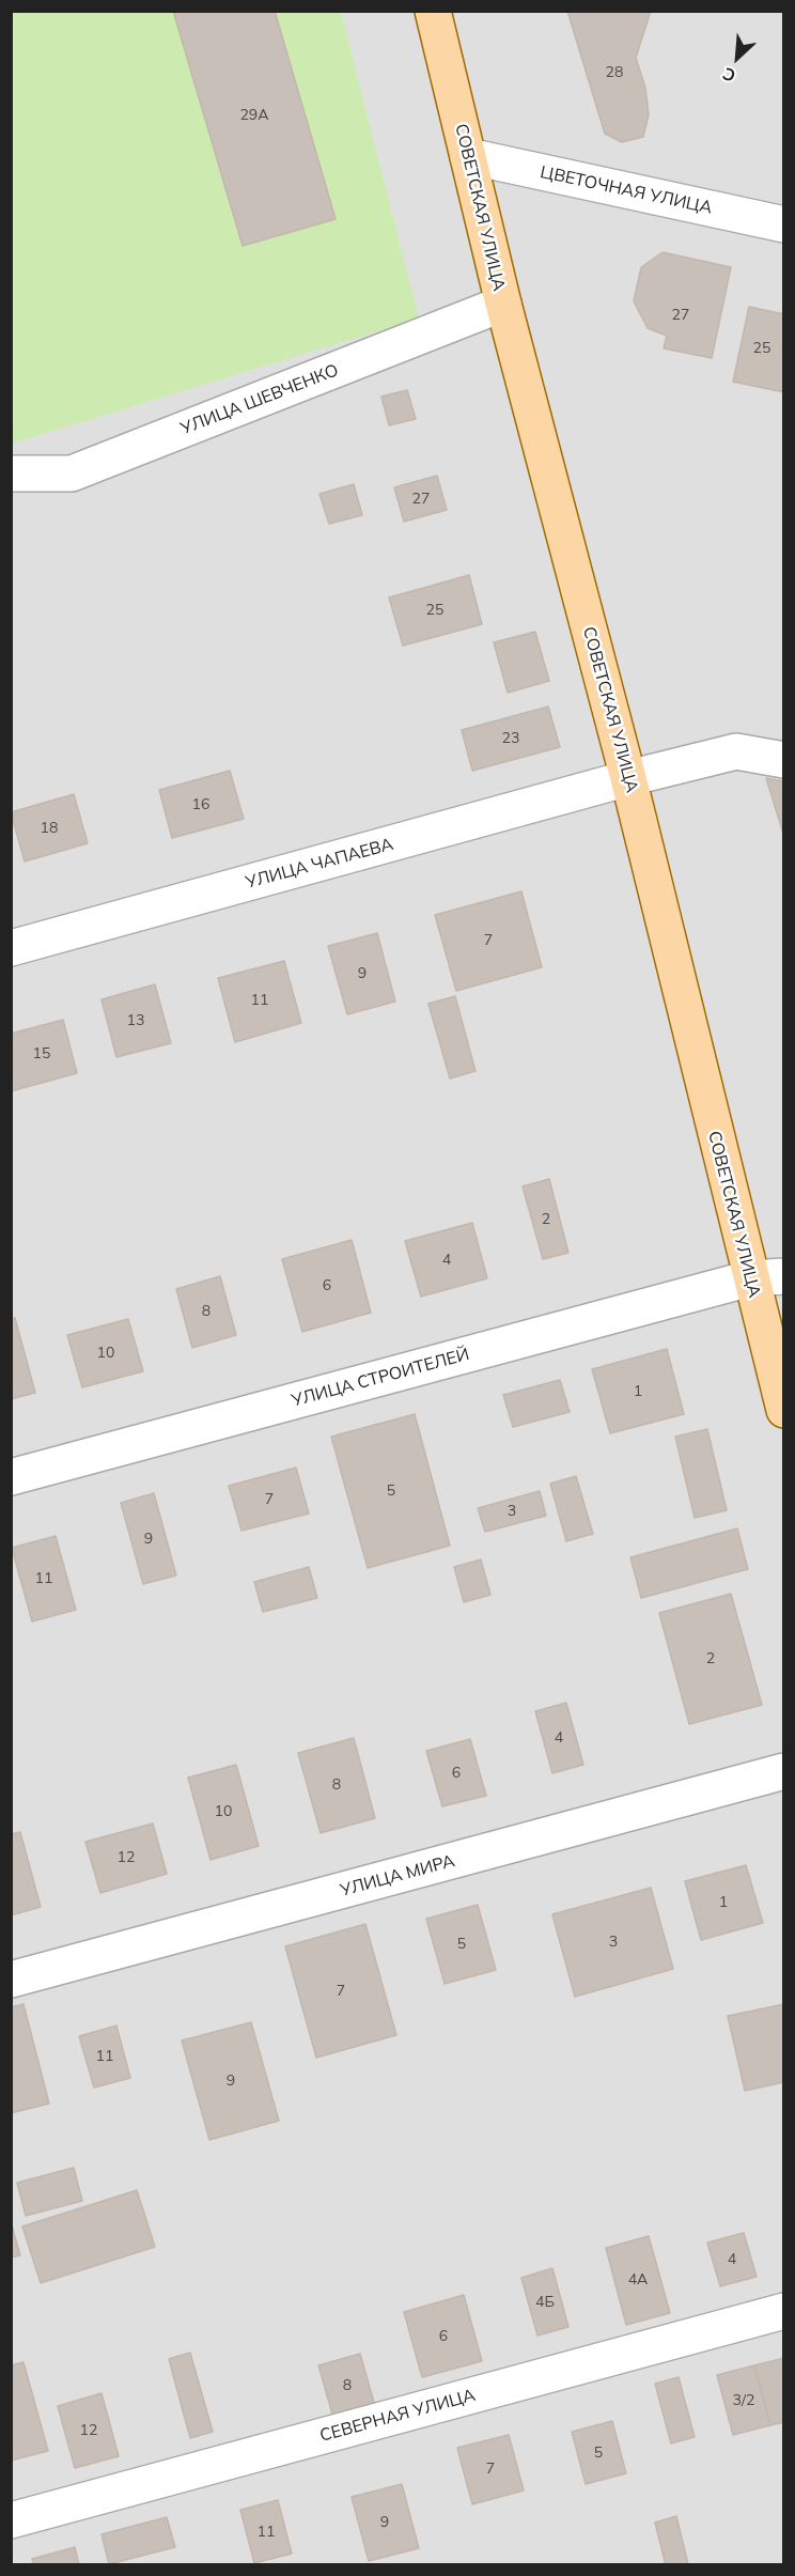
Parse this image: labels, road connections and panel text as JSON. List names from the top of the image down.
{
  "streets": {
    "main road": ["СОВЕТСКАЯ УЛИЦА"],
    "street": [
      "ЦВЕТОЧНАЯ УЛИЦА",
      "УЛИЦА ШЕВЧЕНКО",
      "УЛИЦА ЧАПАЕВА",
      "УЛИЦА СТРОИТЕЛЕЙ",
      "УЛИЦА МИРА",
      "СЕВЕРНАЯ УЛИЦА"
    ]
  },
  "crossings": [
    ["ЦВЕТОЧНАЯ УЛИЦА", "СОВЕТСКАЯ УЛИЦА"],
    ["СОВЕТСКАЯ УЛИЦА", "УЛИЦА ШЕВЧЕНКО"],
    ["СОВЕТСКАЯ УЛИЦА", "УЛИЦА ЧАПАЕВА"],
    ["СОВЕТСКАЯ УЛИЦА", "УЛИЦА СТРОИТЕЛЕЙ"]
  ],
  "house_numbers": [
    "28",
    "29А",
    "27",
    "25",
    "27",
    "25",
    "23",
    "16",
    "18",
    "7",
    "9",
    "11",
    "13",
    "15",
    "2",
    "4",
    "6",
    "8",
    "10",
    "1",
    "5",
    "7",
    "3",
    "9",
    "11",
    "2",
    "4",
    "6",
    "8",
    "10",
    "12",
    "1",
    "3",
    "5",
    "7",
    "11",
    "9",
    "4",
    "4А",
    "4Б",
    "6",
    "8",
    "3/2",
    "12",
    "5",
    "7",
    "9",
    "11"
  ],
  "north": "bottom left"
}
